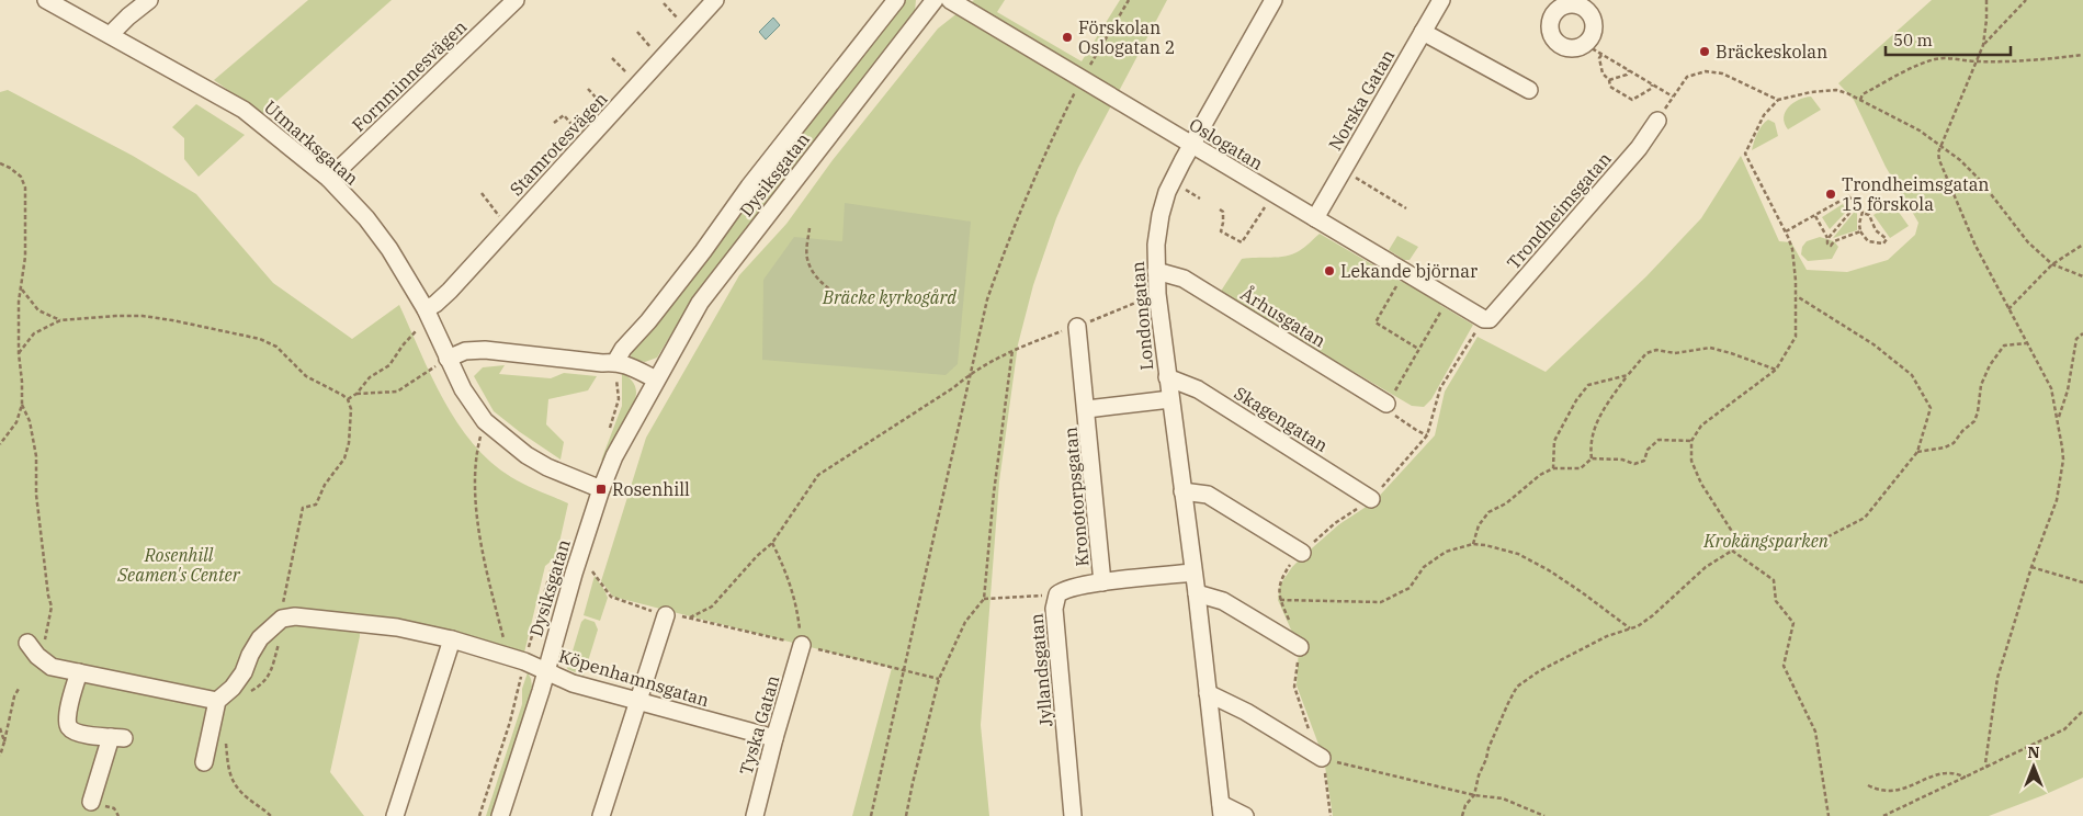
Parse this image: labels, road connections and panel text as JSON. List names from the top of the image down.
{
  "streets": {
    "street": [
      "Fornminnesvägen",
      "Norska Gatan",
      "Utmarksgatan",
      "Stamrotesvägen",
      "Oslogatan",
      "Dysiksgatan",
      "Trondheimsgatan",
      "Londongatan",
      "Århusgatan",
      "Skagengatan",
      "Kronotorpsgatan",
      "Jyllandsgatan",
      "Köpenhamnsgatan",
      "Tyska Gatan"
    ]
  },
  "crossings": [
    ["Fornminnesvägen", "Utmarksgatan"],
    ["Norska Gatan", "Oslogatan"],
    ["Utmarksgatan", "Stamrotesvägen"],
    ["Utmarksgatan", "Dysiksgatan"],
    ["Oslogatan", "Trondheimsgatan"],
    ["Oslogatan", "Londongatan"],
    ["Dysiksgatan", "Köpenhamnsgatan"],
    ["Londongatan", "Århusgatan"],
    ["Londongatan", "Skagengatan"],
    ["Londongatan", "Kronotorpsgatan"],
    ["Londongatan", "Jyllandsgatan"],
    ["Kronotorpsgatan", "Jyllandsgatan"],
    ["Köpenhamnsgatan", "Tyska Gatan"]
  ],
  "parks": ["Bräcke kyrkogård", "Krokängsparken", "Rosenhill Seamen's Center"],
  "places": {
    "other": [
      "Förskolan Oslogatan 2",
      "Bräckeskolan",
      "Trondheimsgatan 15 förskola",
      "Lekande björnar"
    ],
    "transit": ["Rosenhill"]
  },
  "scale_bar": "50 m",
  "north": "top"
}
